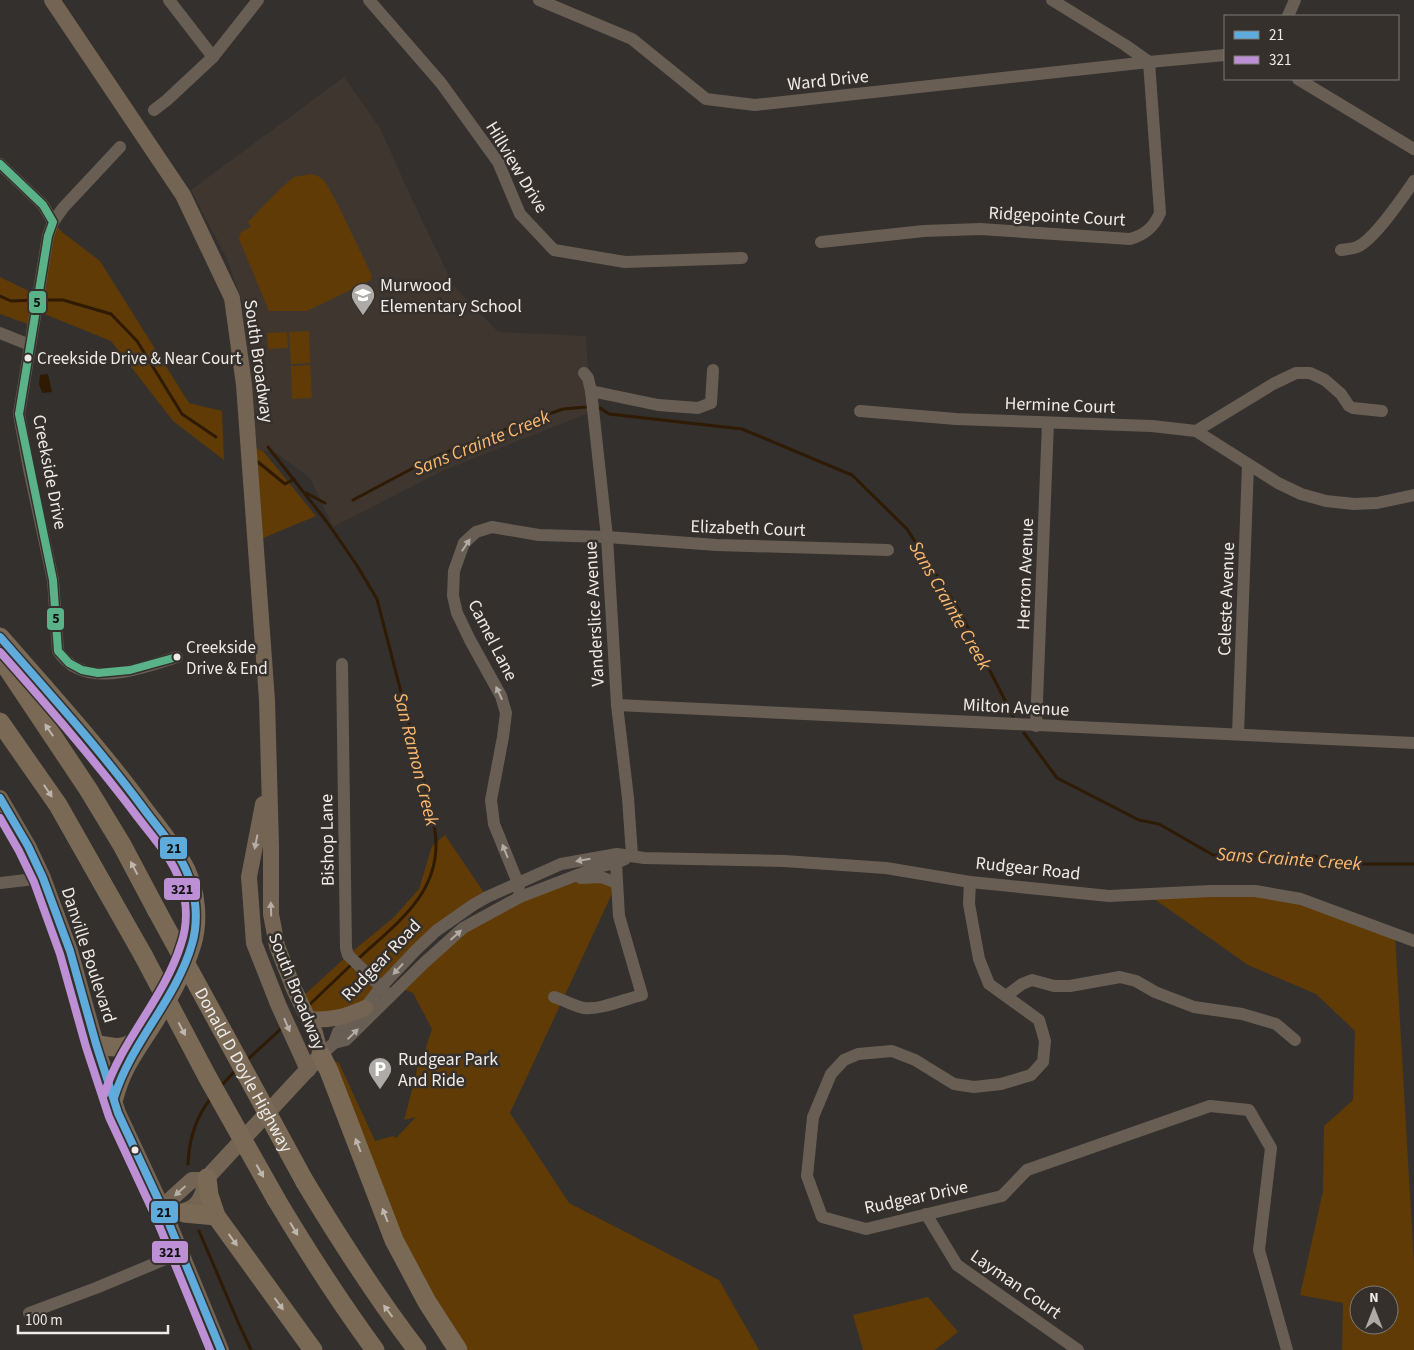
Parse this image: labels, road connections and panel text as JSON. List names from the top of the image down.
{
  "streets": {
    "highway": ["Donald D Doyle Highway"],
    "main road": ["South Broadway", "Rudgear Road", "Danville Boulevard"],
    "street": [
      "Ward Drive",
      "Hillview Drive",
      "Ridgepointe Court",
      "Hermine Court",
      "Creekside Drive",
      "Elizabeth Court",
      "Herron Avenue",
      "Celeste Avenue",
      "Vanderslice Avenue",
      "Camel Lane",
      "Milton Avenue",
      "Bishop Lane",
      "Rudgear Drive",
      "Layman Court"
    ]
  },
  "crossings": [
    ["Ward Drive", "Ridgepointe Court"],
    ["South Broadway", "Rudgear Road"],
    ["Hermine Court", "Herron Avenue"],
    ["Hermine Court", "Celeste Avenue"],
    ["Elizabeth Court", "Vanderslice Avenue"],
    ["Elizabeth Court", "Camel Lane"],
    ["Herron Avenue", "Milton Avenue"],
    ["Celeste Avenue", "Milton Avenue"],
    ["Vanderslice Avenue", "Camel Lane"],
    ["Vanderslice Avenue", "Milton Avenue"],
    ["Vanderslice Avenue", "Rudgear Road"],
    ["Camel Lane", "Rudgear Road"],
    ["Bishop Lane", "Rudgear Road"],
    ["Rudgear Road", "Danville Boulevard"],
    ["Rudgear Road", "Rudgear Drive"],
    ["Rudgear Drive", "Layman Court"]
  ],
  "water": ["Sans Crainte Creek", "San Ramon Creek"],
  "places": {
    "school or university": ["Murwood Elementary School"],
    "other": ["Creekside Drive & Near Court", "Creekside Drive & End"],
    "parking": ["Rudgear Park And Ride"]
  },
  "lines": ["transit line 5", "transit line 21", "transit line 321"],
  "legend": ["21", "321"],
  "scale_bar": "100 m",
  "north": "top"
}
